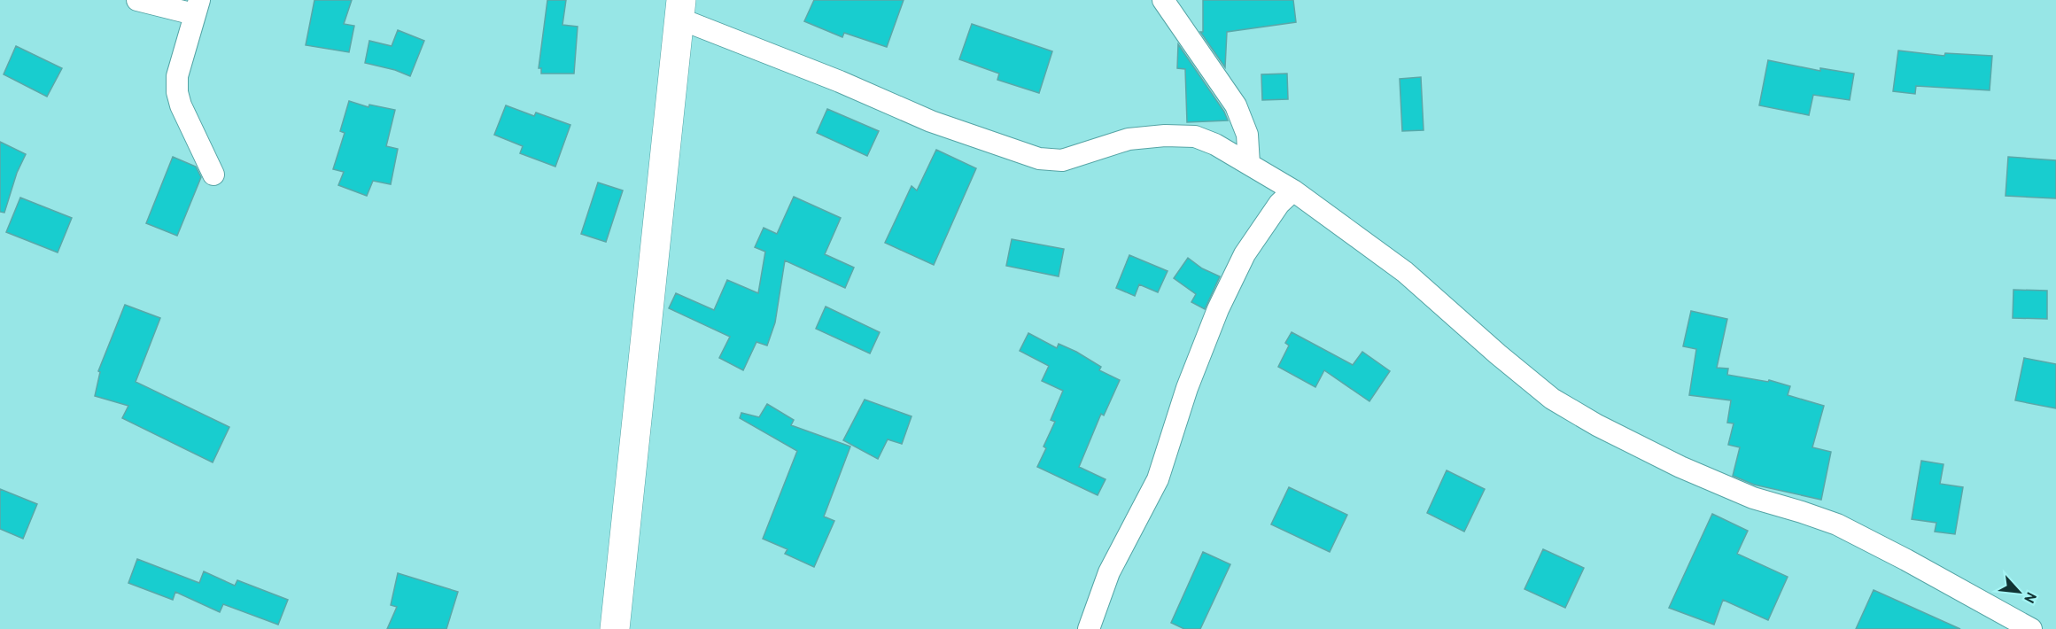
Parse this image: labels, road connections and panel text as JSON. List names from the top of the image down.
{
  "north": "bottom right"
}
